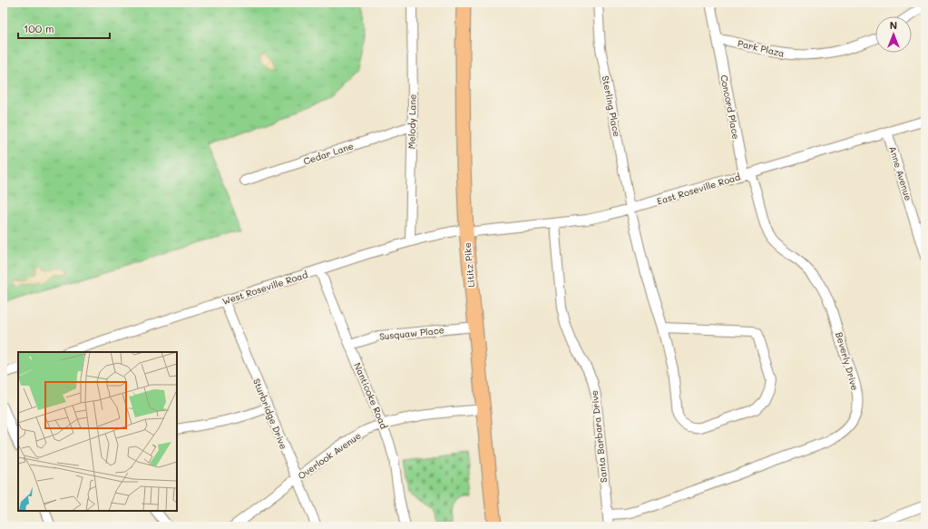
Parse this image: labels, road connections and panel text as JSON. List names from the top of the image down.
{
  "streets": {
    "highway": ["Lititz Pike"],
    "street": [
      "Park Plaza",
      "Sterling Place",
      "Concord Place",
      "Melody Lane",
      "Cedar Lane",
      "Anne Avenue",
      "East Roseville Road",
      "West Roseville Road",
      "Susquaw Place",
      "Beverly Drive",
      "Nanticoke Road",
      "Sturbridge Drive",
      "Santa Barbara Drive",
      "Overlook Avenue"
    ]
  },
  "crossings": [
    ["Park Plaza", "Concord Place"],
    ["Sterling Place", "East Roseville Road"],
    ["Concord Place", "East Roseville Road"],
    ["Concord Place", "Beverly Drive"],
    ["Melody Lane", "Cedar Lane"],
    ["Melody Lane", "West Roseville Road"],
    ["Anne Avenue", "East Roseville Road"],
    ["East Roseville Road", "Lititz Pike"],
    ["East Roseville Road", "West Roseville Road"],
    ["East Roseville Road", "Beverly Drive"],
    ["East Roseville Road", "Santa Barbara Drive"],
    ["Lititz Pike", "West Roseville Road"],
    ["Lititz Pike", "Susquaw Place"],
    ["Lititz Pike", "Overlook Avenue"],
    ["West Roseville Road", "Nanticoke Road"],
    ["West Roseville Road", "Sturbridge Drive"],
    ["Susquaw Place", "Nanticoke Road"],
    ["Beverly Drive", "Santa Barbara Drive"],
    ["Nanticoke Road", "Overlook Avenue"],
    ["Sturbridge Drive", "Overlook Avenue"]
  ],
  "scale_bar": "100 m",
  "north": "top"
}
